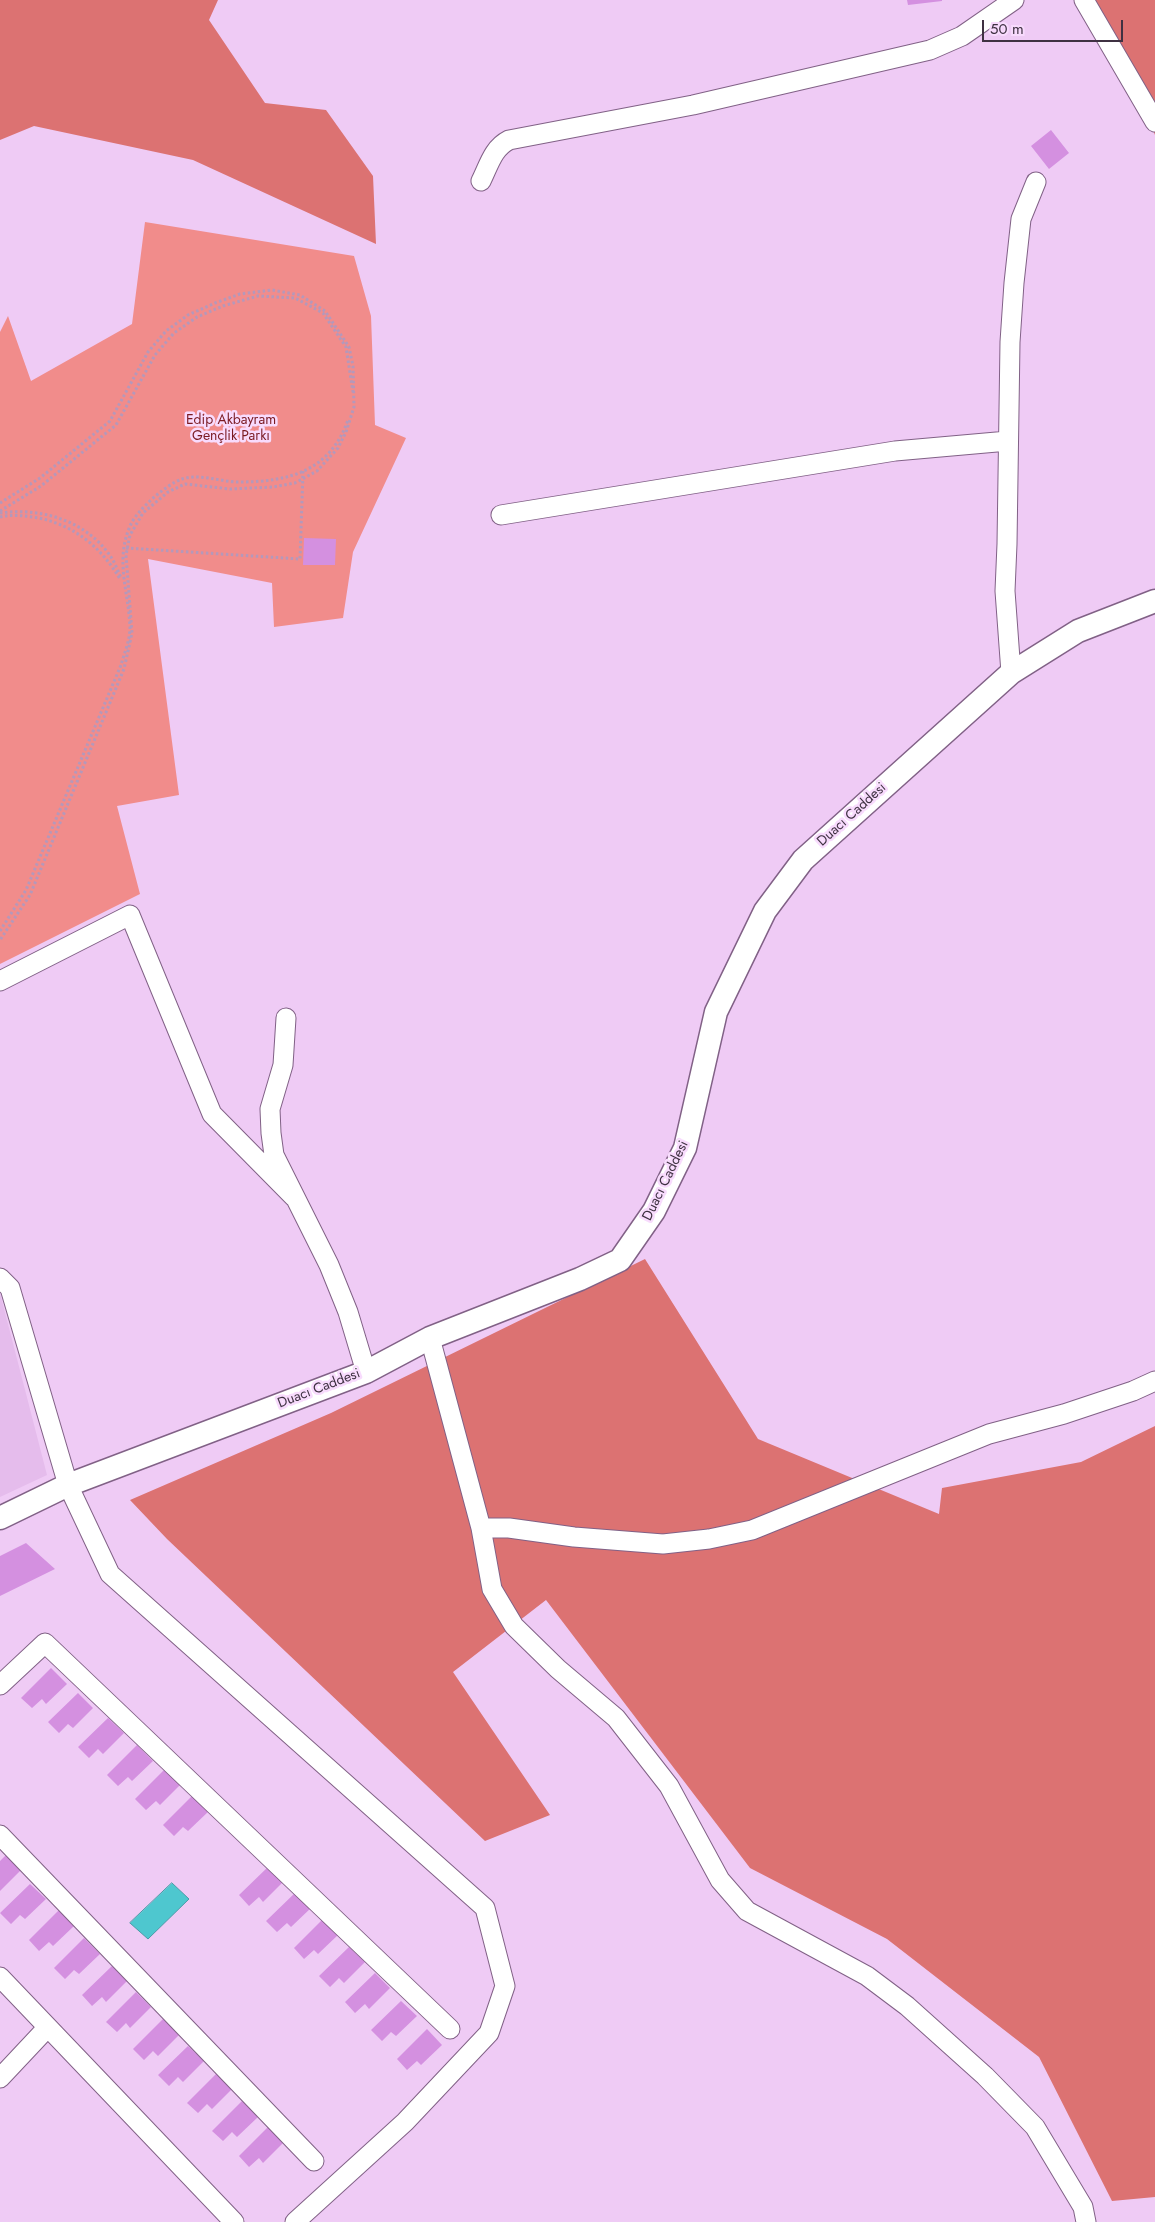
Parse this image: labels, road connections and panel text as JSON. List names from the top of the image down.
{
  "streets": {
    "street": ["Duacı Caddesi"]
  },
  "parks": ["Edip Akbayram Gençlik Parkı"],
  "scale_bar": "50 m"
}
